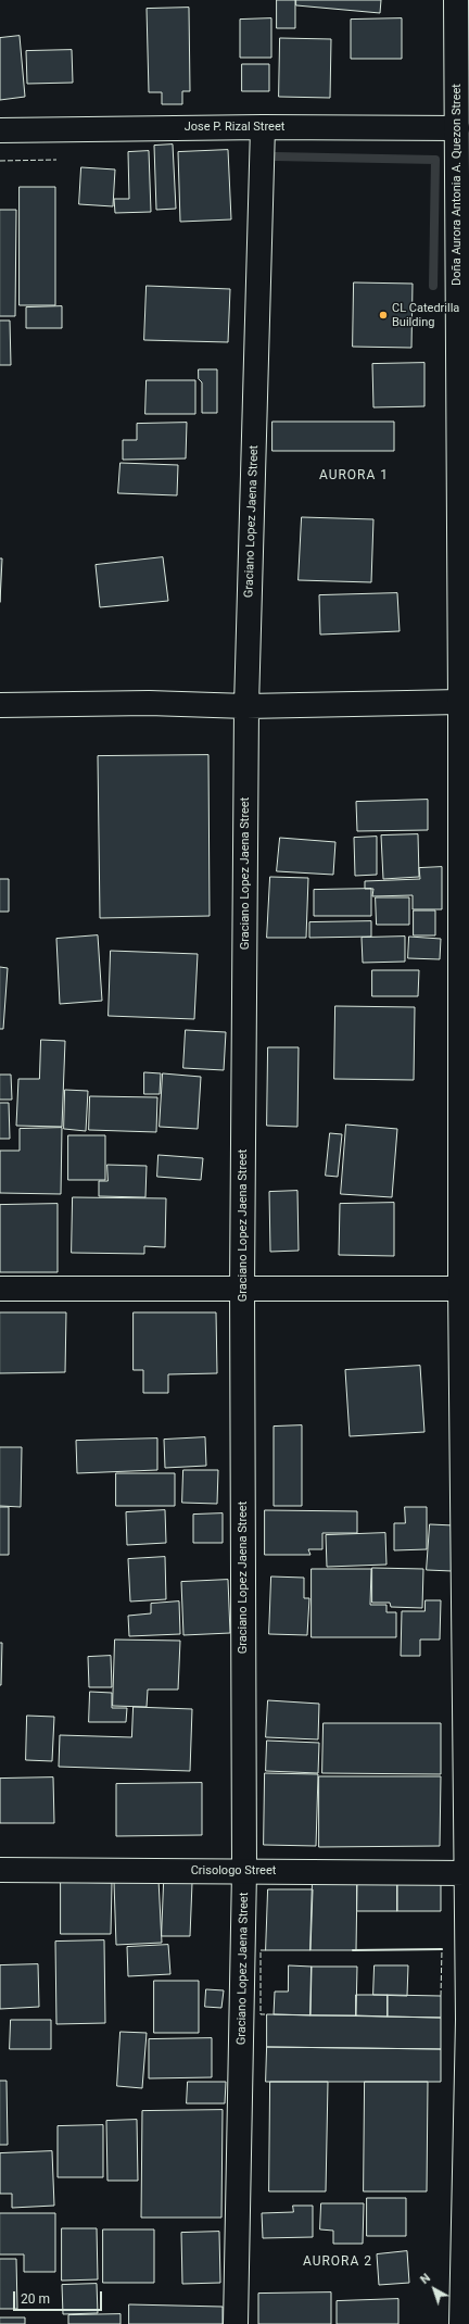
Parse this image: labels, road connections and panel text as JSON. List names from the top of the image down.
{
  "streets": {
    "street": [
      "Jose P. Rizal Street",
      "Doña Aurora Antonia A. Quezon Street",
      "Graciano Lopez Jaena Street",
      "Crisologo Street"
    ]
  },
  "crossings": [
    ["Jose P. Rizal Street", "Doña Aurora Antonia A. Quezon Street"],
    ["Jose P. Rizal Street", "Graciano Lopez Jaena Street"],
    ["Doña Aurora Antonia A. Quezon Street", "Crisologo Street"],
    ["Graciano Lopez Jaena Street", "Crisologo Street"]
  ],
  "districts": ["AURORA 1", "AURORA 2"],
  "places": ["CL Catedrilla Building"],
  "scale_bar": "20 m",
  "north": "top left"
}
